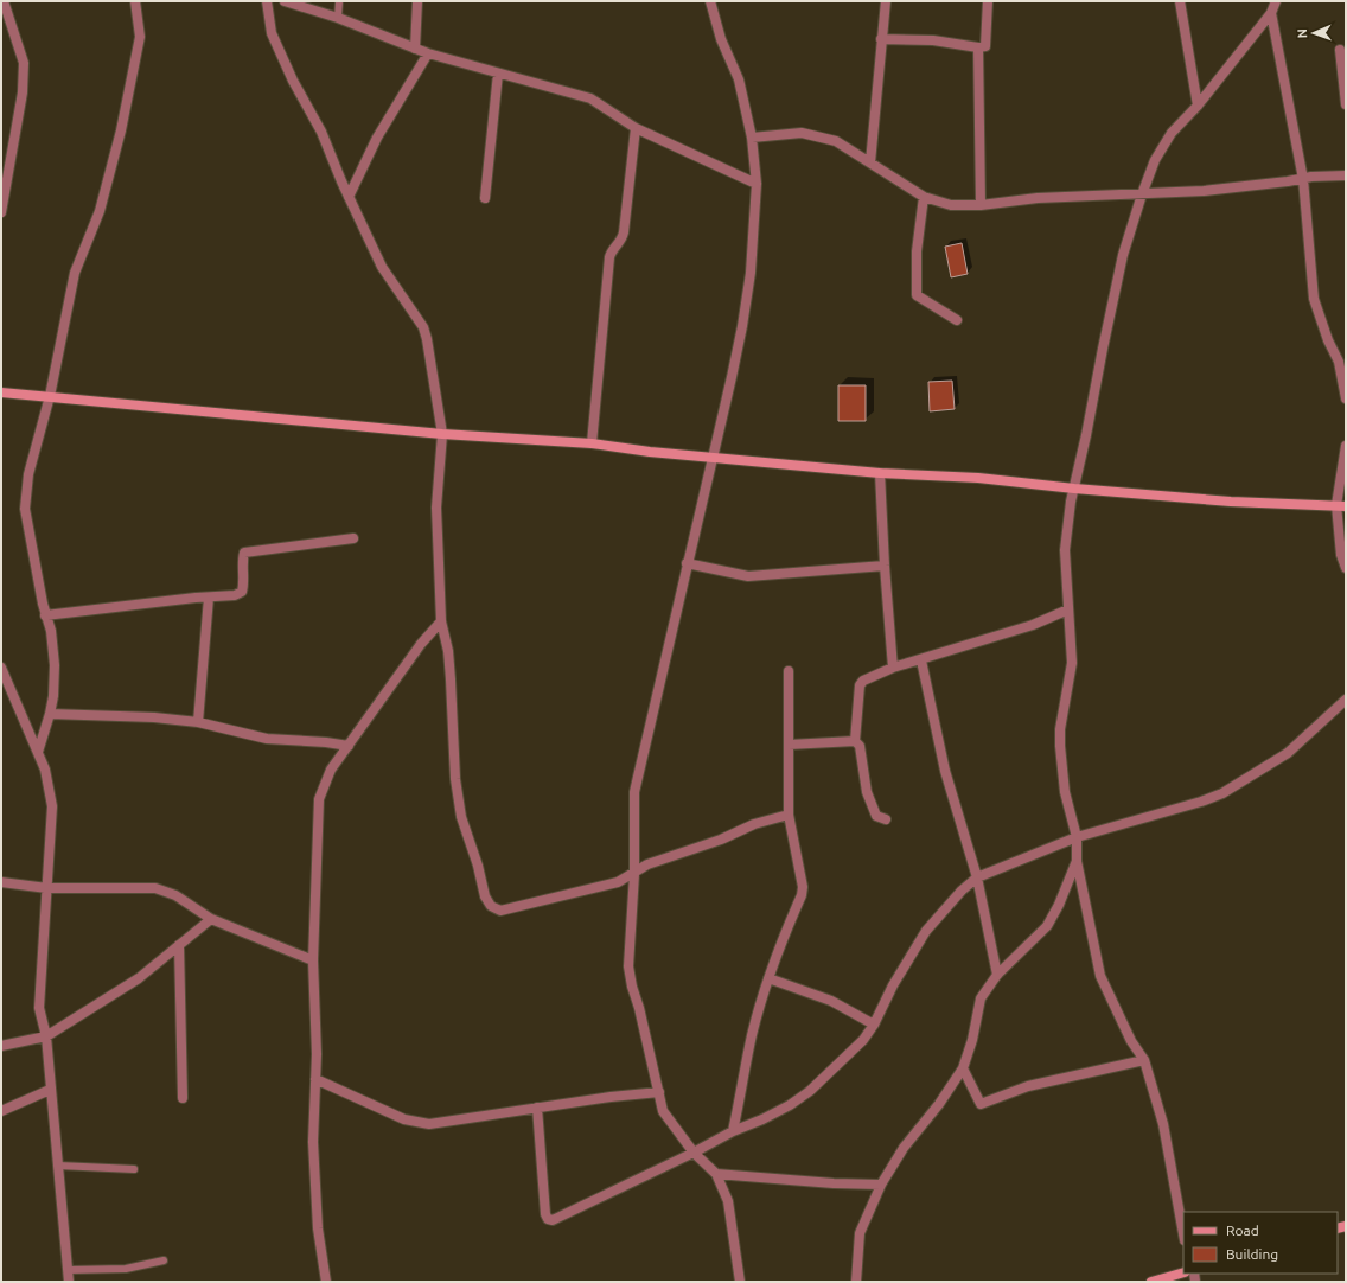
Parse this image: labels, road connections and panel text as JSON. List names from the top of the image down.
{
  "legend": ["Road", "Building"],
  "north": "left"
}
